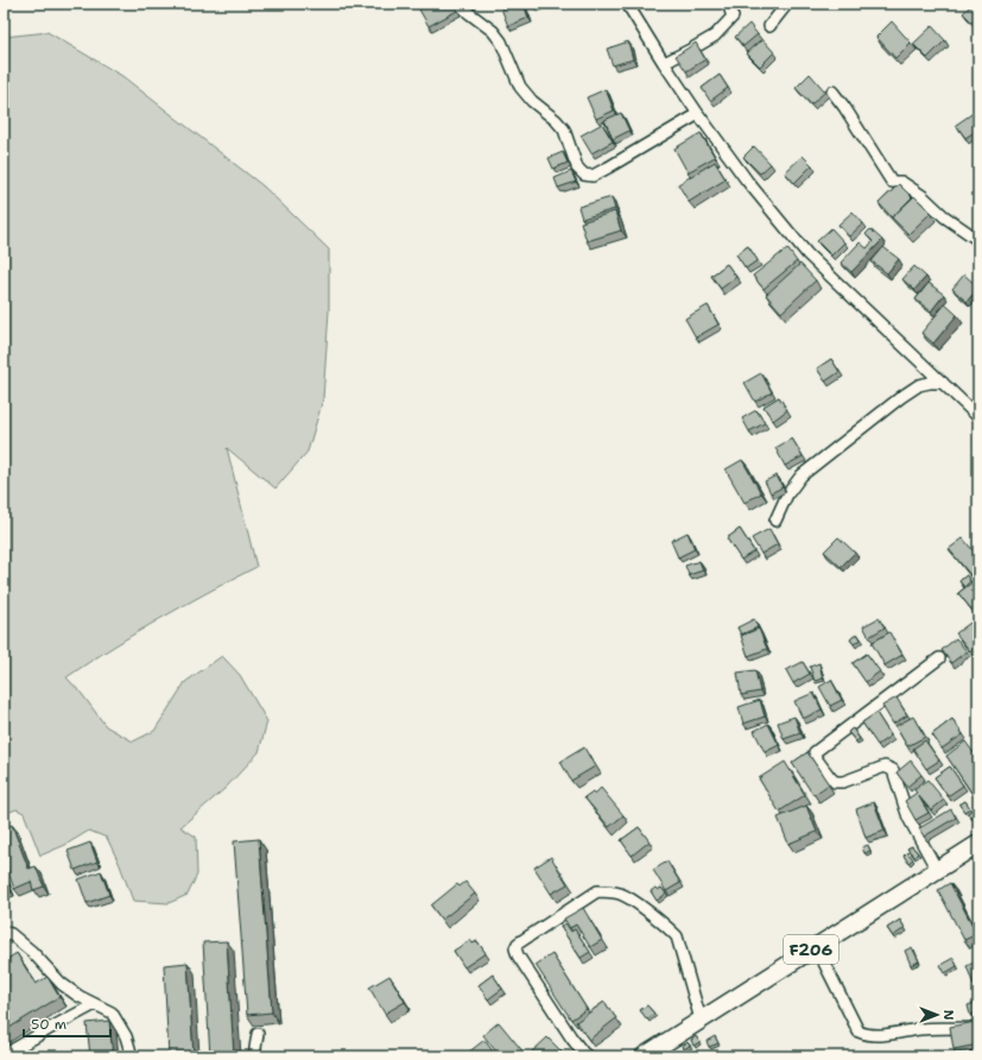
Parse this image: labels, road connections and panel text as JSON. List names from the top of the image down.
{
  "streets": {
    "main road": ["F206"]
  },
  "scale_bar": "50 m",
  "north": "right"
}
